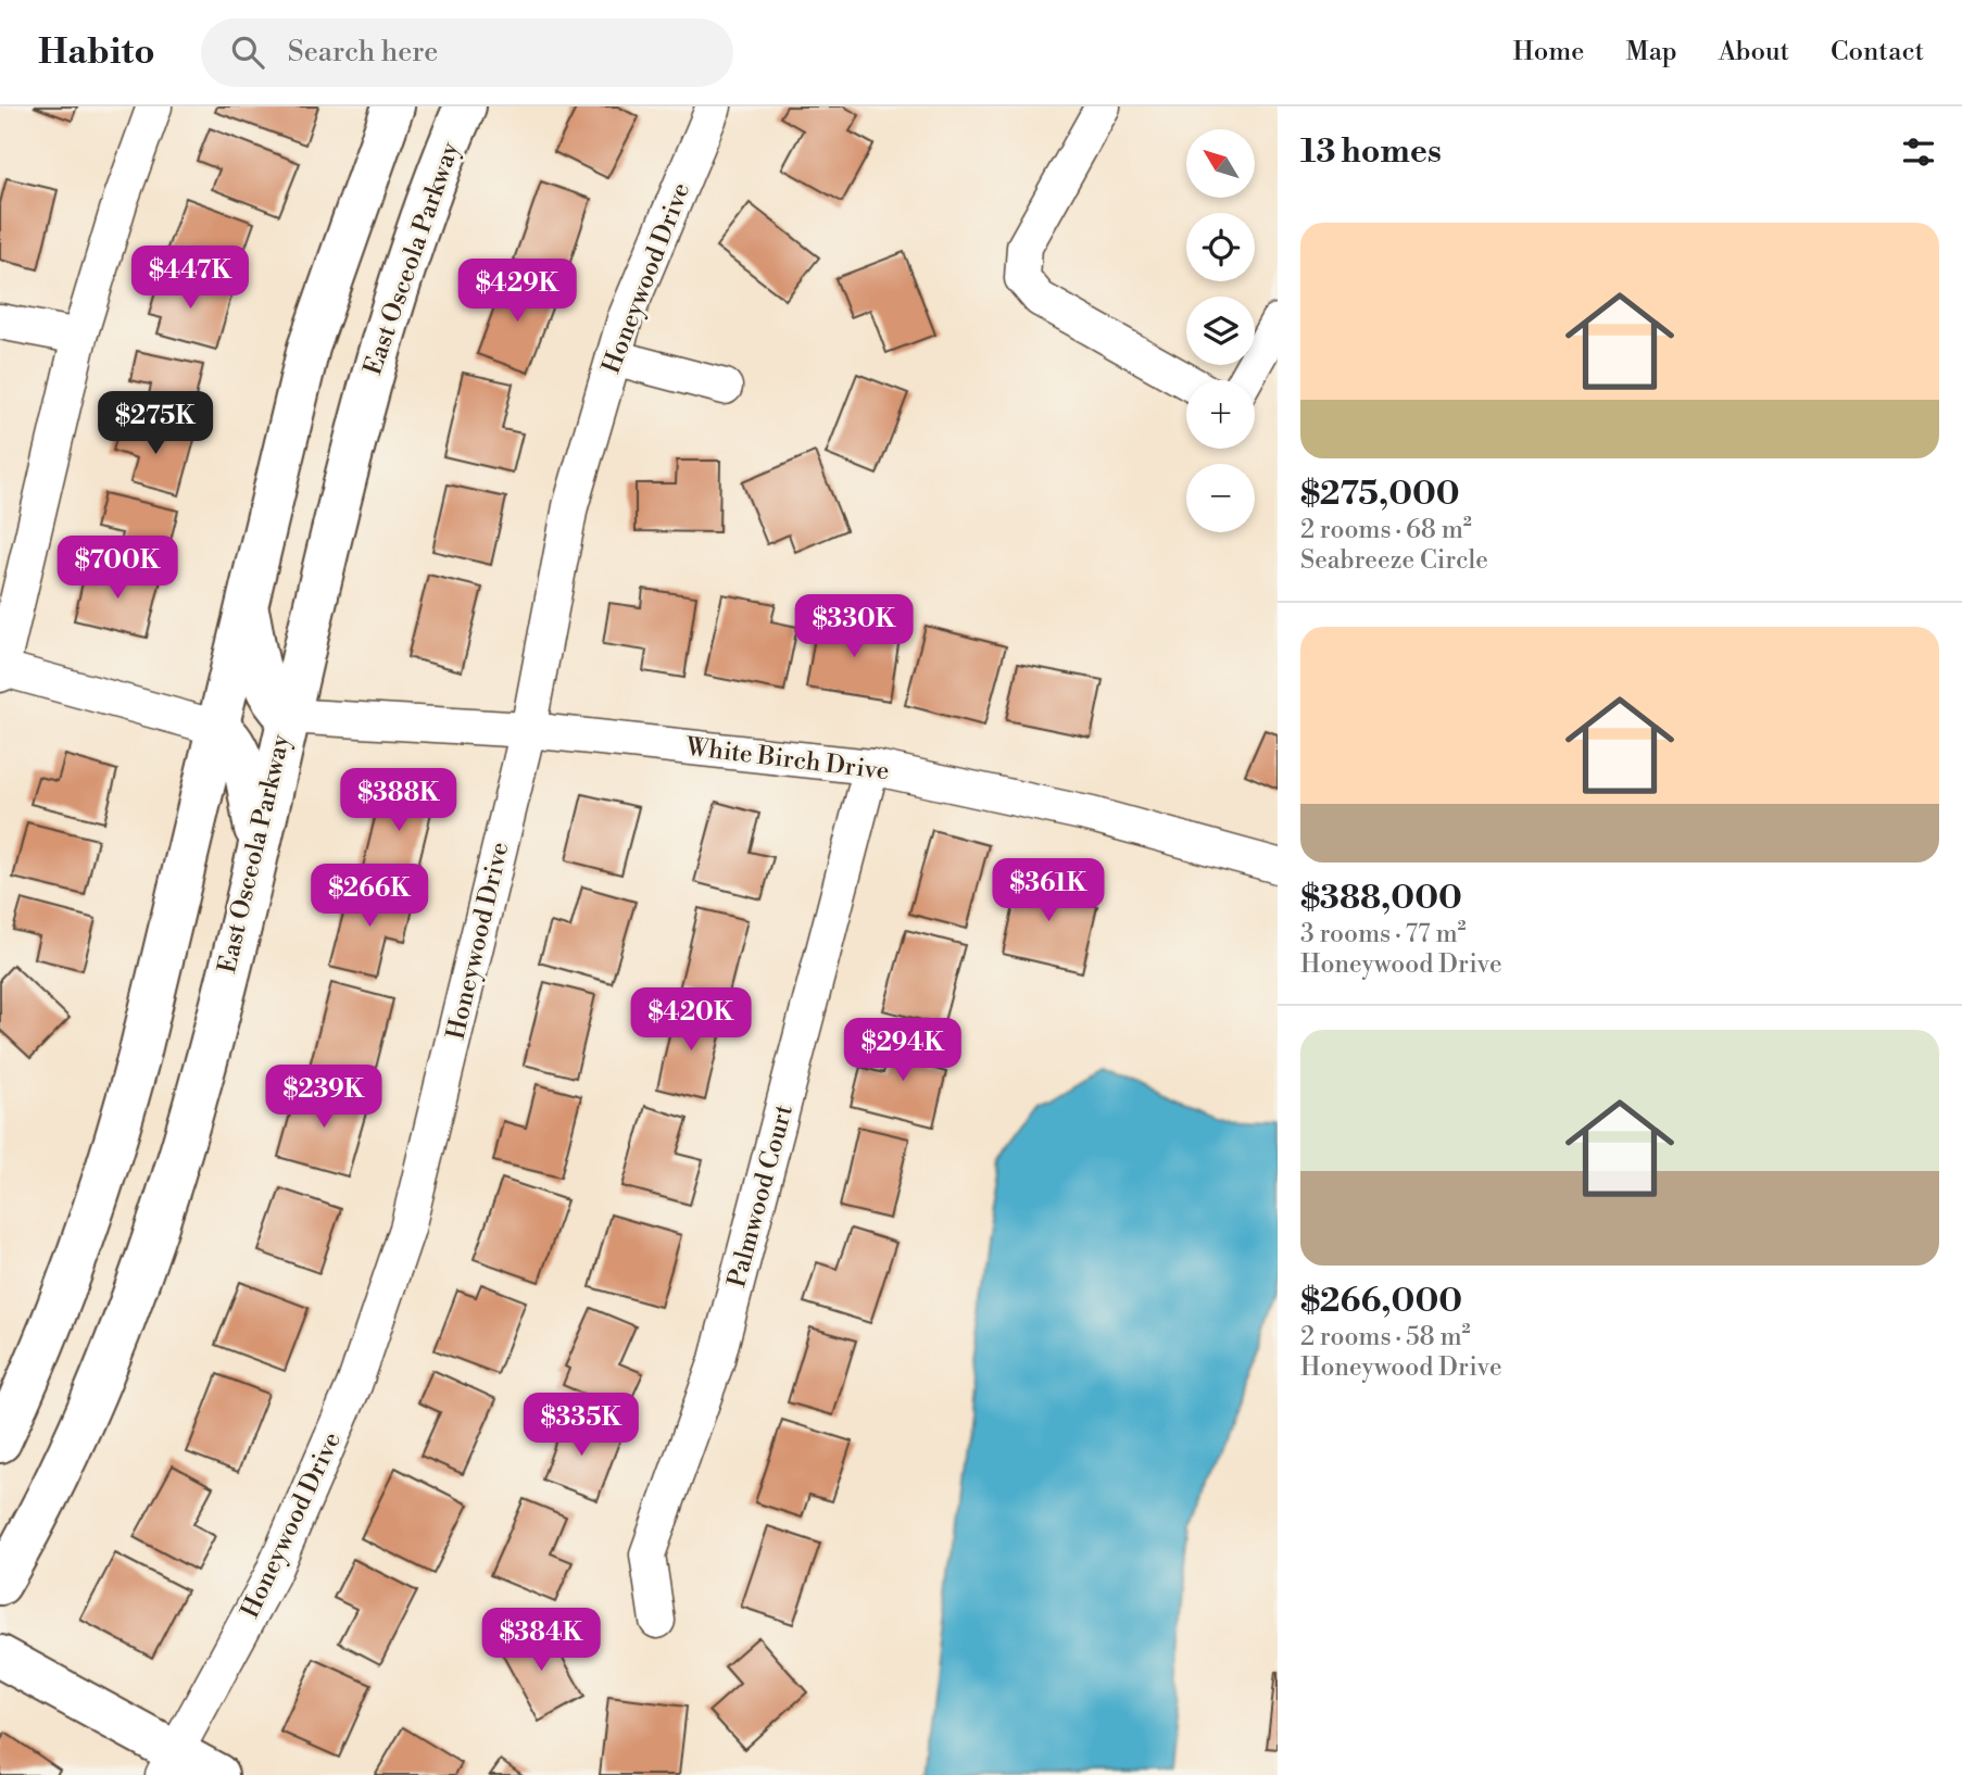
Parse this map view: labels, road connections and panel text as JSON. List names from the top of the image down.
{
  "streets": {
    "main road": ["East Osceola Parkway"],
    "street": ["Honeywood Drive", "White Birch Drive", "Palmwood Court"]
  },
  "crossings": [
    ["East Osceola Parkway", "White Birch Drive"],
    ["Honeywood Drive", "White Birch Drive"],
    ["White Birch Drive", "Palmwood Court"]
  ],
  "north": "top left",
  "page": {
    "header": "Habito",
    "search": "Search here",
    "nav": [
      "Home",
      "Map",
      "About",
      "Contact"
    ],
    "heading": "13 homes",
    "map_buttons": ["+", "−"],
    "list": [
      {
        "name": "$275,000",
        "note": "2 rooms · 68 m² · Seabreeze Circle"
      },
      {
        "name": "$388,000",
        "note": "3 rooms · 77 m² · Honeywood Drive"
      },
      {
        "name": "$266,000",
        "note": "2 rooms · 58 m² · Honeywood Drive"
      }
    ],
    "price": [
      "$447K",
      "$429K",
      "$275K",
      "$700K",
      "$330K",
      "$388K",
      "$361K",
      "$266K",
      "$420K",
      "$294K",
      "$239K",
      "$335K",
      "$384K"
    ]
  }
}
